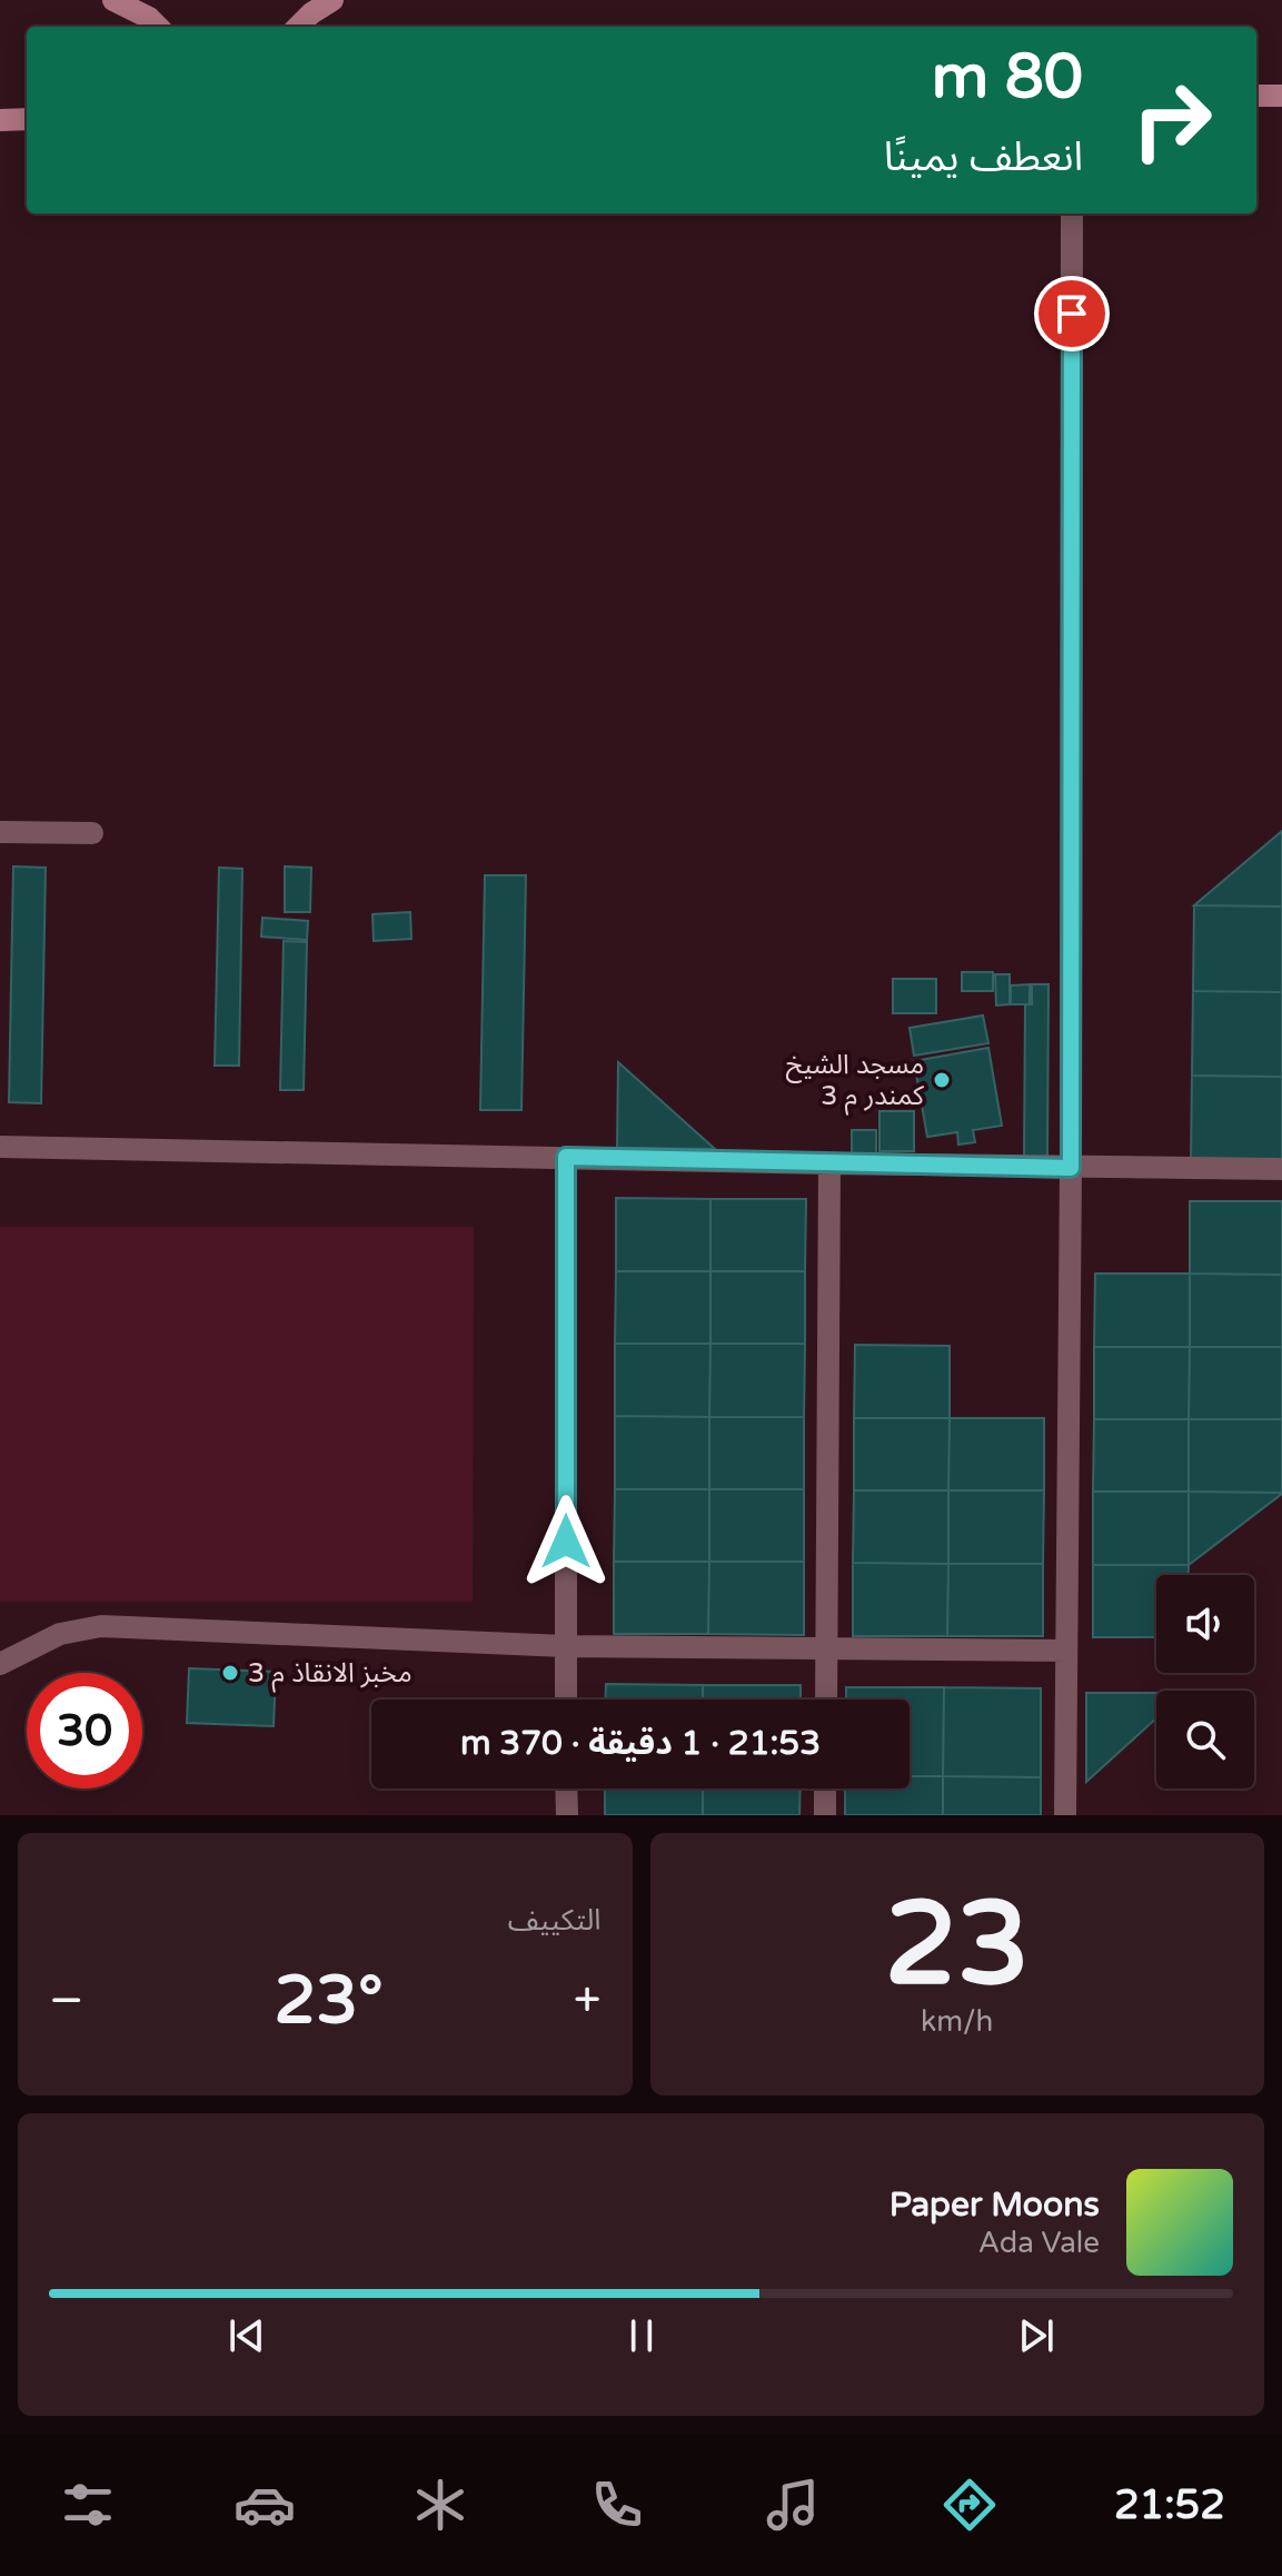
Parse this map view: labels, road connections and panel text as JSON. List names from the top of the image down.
{
  "places": ["مسجد الشيخ كمندر م 3", "مخبز الانقاذ م 3"],
  "page": {
    "turn": ["80 m", "انعطف يمينًا"],
    "limit": "30",
    "trip": "21:53 · 1 دقيقة · 370 m",
    "tile": [
      ["23", "km/h"],
      "التكييف"
    ],
    "heat": ["−", "23°", "+"],
    "song": ["Paper Moons", "Ada Vale"],
    "tabs": "21:52"
  }
}
